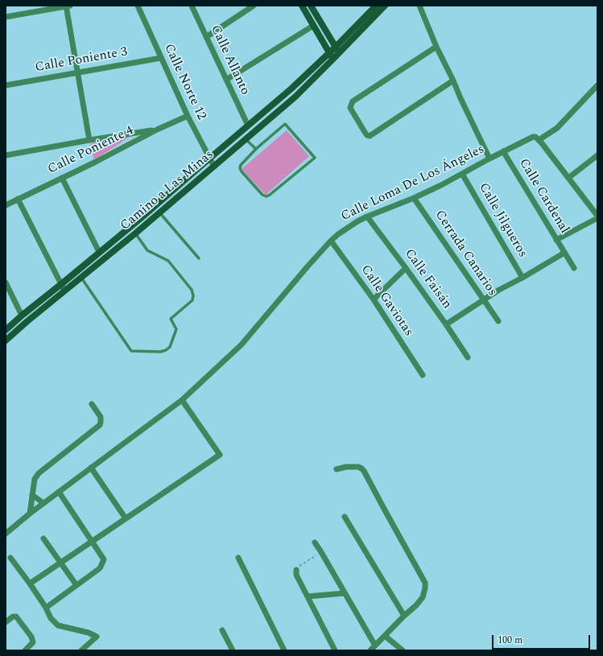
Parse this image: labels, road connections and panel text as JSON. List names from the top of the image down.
{
  "streets": {
    "street": [
      "Calle Poniente 3",
      "Calle Allanto",
      "Calle Norte 12",
      "Calle Poniente 4",
      "Calle Loma De Los Ángeles",
      "Camino a Las Minas",
      "Calle Cardenal",
      "Calle Jilgueros",
      "Cerrada Canarios",
      "Calle Faisán",
      "Calle Gaviotas"
    ]
  },
  "crossings": [
    ["Calle Poniente 3", "Calle Norte 12"],
    ["Calle Allanto", "Camino a Las Minas"],
    ["Calle Norte 12", "Calle Poniente 4"],
    ["Calle Norte 12", "Camino a Las Minas"],
    ["Calle Loma De Los Ángeles", "Calle Cardenal"],
    ["Calle Loma De Los Ángeles", "Calle Jilgueros"],
    ["Calle Loma De Los Ángeles", "Cerrada Canarios"],
    ["Calle Loma De Los Ángeles", "Calle Faisán"],
    ["Calle Loma De Los Ángeles", "Calle Gaviotas"]
  ],
  "scale_bar": "100 m"
}
